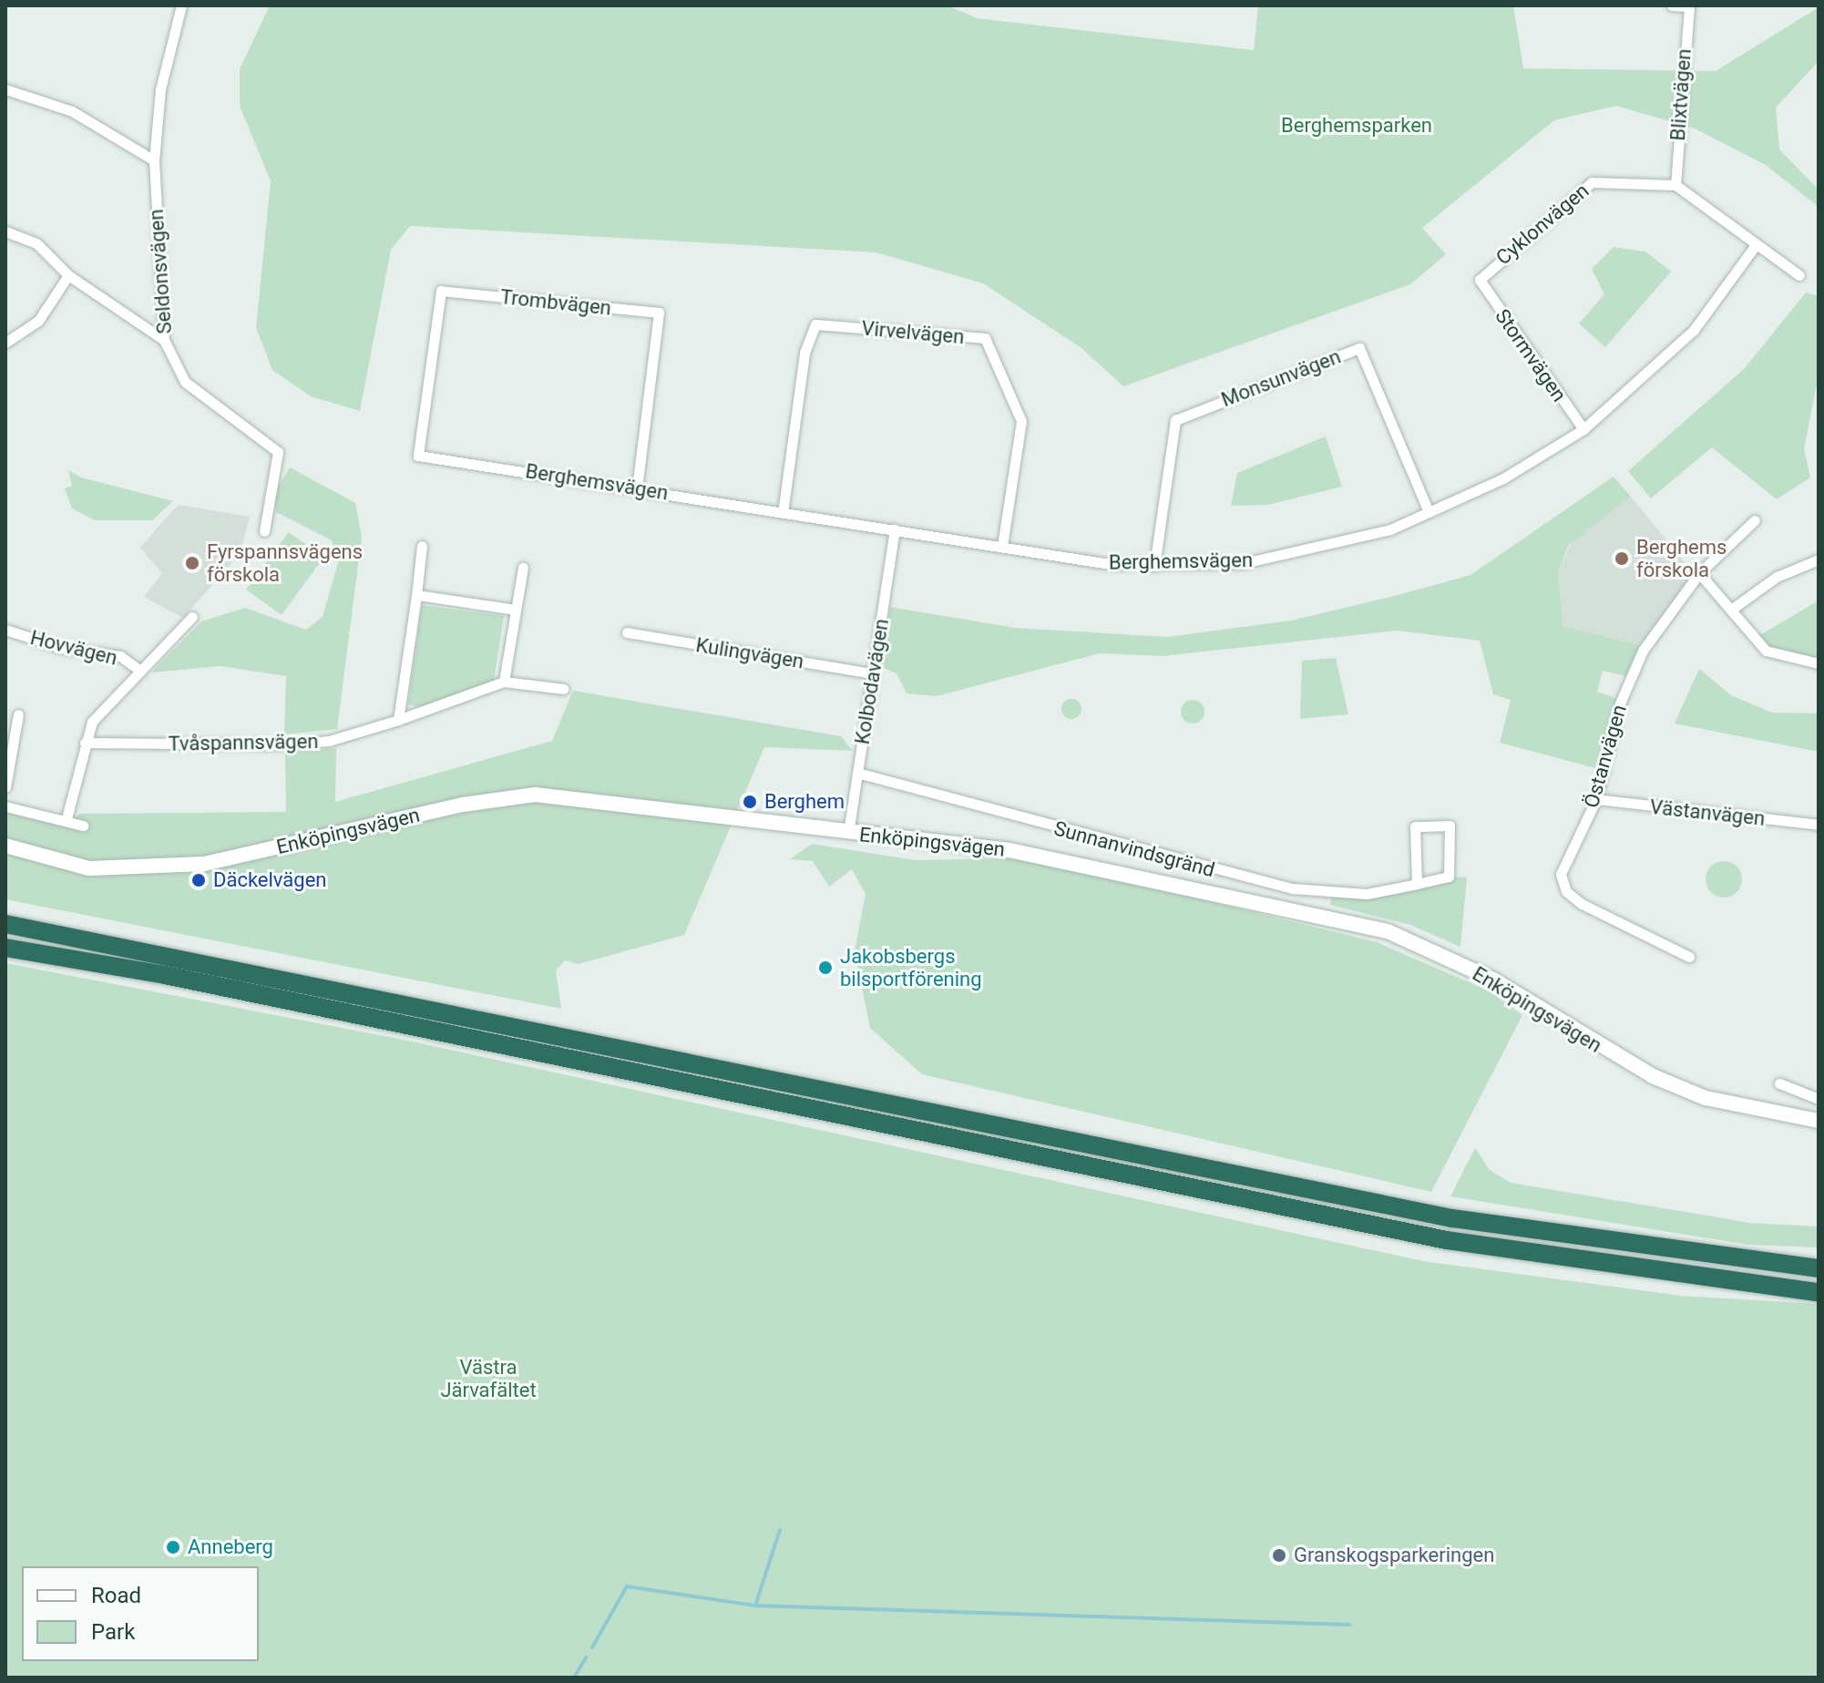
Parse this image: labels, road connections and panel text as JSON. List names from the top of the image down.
{
  "streets": {
    "street": [
      "Blixtvägen",
      "Cyklonvägen",
      "Seldonsvägen",
      "Trombvägen",
      "Virvelvägen",
      "Stormvägen",
      "Monsunvägen",
      "Berghemsvägen",
      "Hovvägen",
      "Kulingvägen",
      "Kolbodavägen",
      "Tvåspannsvägen",
      "Östanvägen",
      "Västanvägen",
      "Enköpingsvägen",
      "Sunnanvindsgränd"
    ]
  },
  "crossings": [
    ["Blixtvägen", "Cyklonvägen"],
    ["Cyklonvägen", "Stormvägen"],
    ["Trombvägen", "Berghemsvägen"],
    ["Virvelvägen", "Berghemsvägen"],
    ["Stormvägen", "Berghemsvägen"],
    ["Monsunvägen", "Berghemsvägen"],
    ["Berghemsvägen", "Kolbodavägen"],
    ["Kulingvägen", "Kolbodavägen"],
    ["Kolbodavägen", "Enköpingsvägen"],
    ["Kolbodavägen", "Sunnanvindsgränd"],
    ["Östanvägen", "Västanvägen"]
  ],
  "parks": ["Berghemsparken", "Västra Järvafältet"],
  "places": [
    "Berghems förskola",
    "Fyrspannsvägens förskola",
    "Berghem",
    "Däckelvägen",
    "Jakobsbergs bilsportförening",
    "Anneberg",
    "Granskogsparkeringen"
  ],
  "legend": ["Road", "Park"]
}
